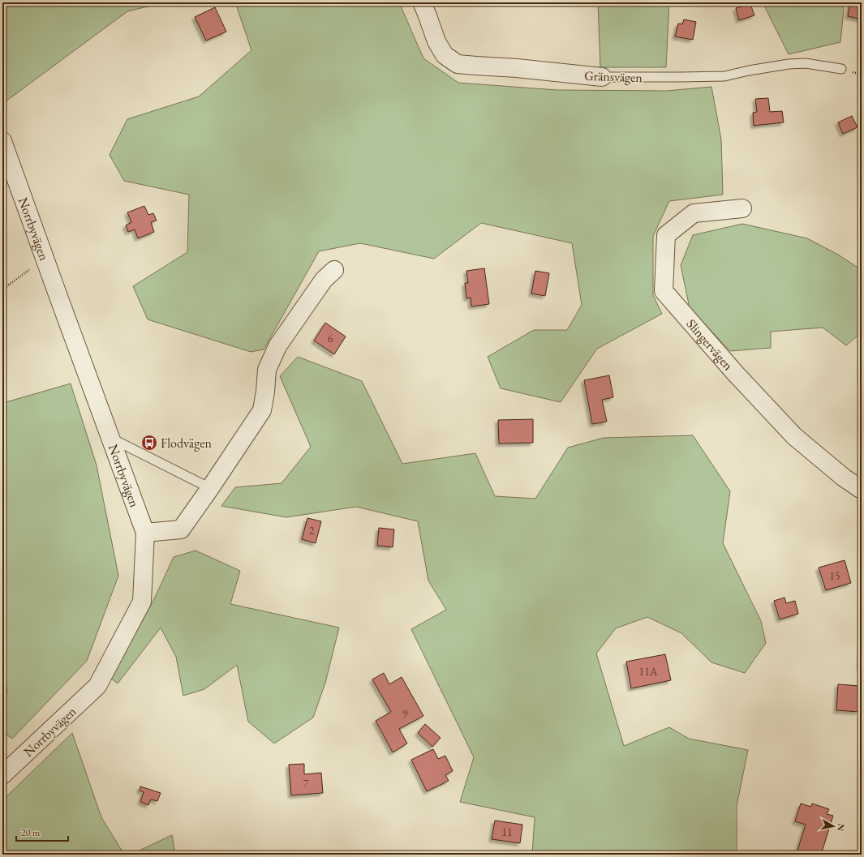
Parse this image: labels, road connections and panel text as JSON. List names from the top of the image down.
{
  "streets": {
    "street": ["Gränsvägen", "Norrbyvägen", "Slingervägen"]
  },
  "places": {
    "bus stop": ["Flodvägen"]
  },
  "house_numbers": [
    "6",
    "2",
    "15",
    "11A",
    "9",
    "7",
    "11"
  ],
  "scale_bar": "20 m",
  "north": "right"
}
